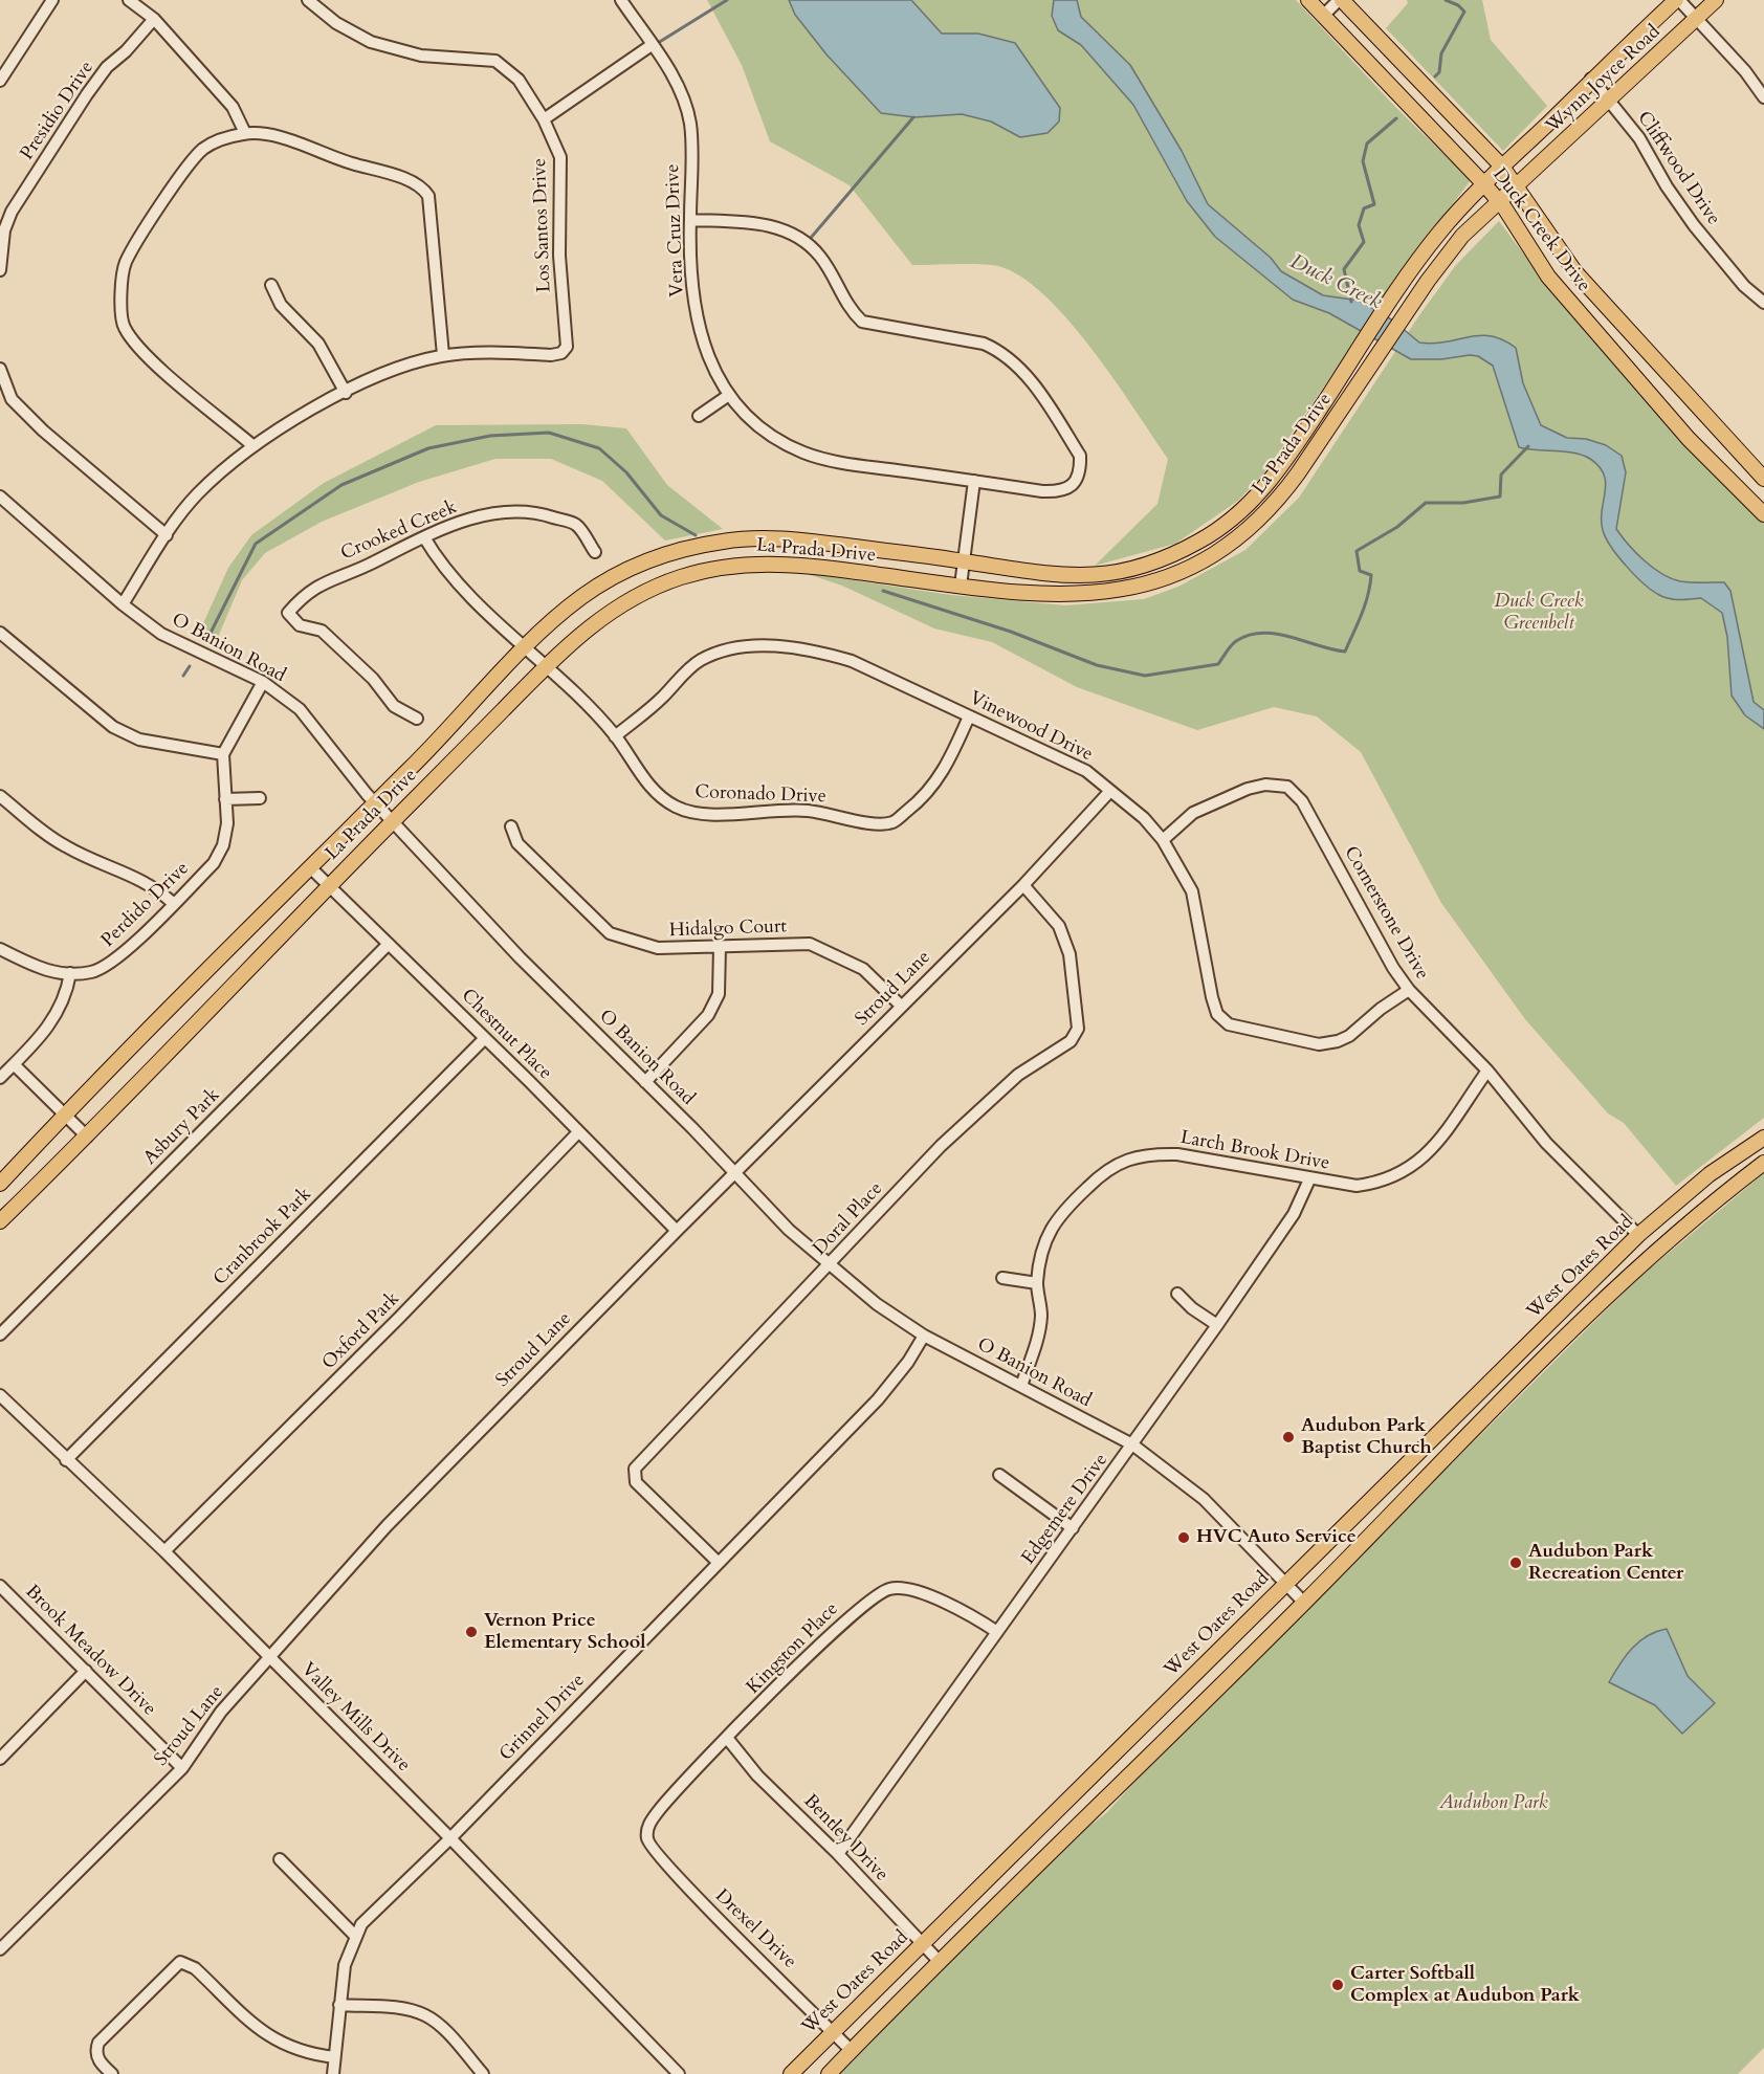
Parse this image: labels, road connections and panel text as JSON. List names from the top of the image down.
{
  "streets": {
    "main road": [
      "Wynn Joyce Road",
      "Duck Creek Drive",
      "La Prada Drive",
      "West Oates Road"
    ],
    "street": [
      "Presidio Drive",
      "Cliffwood Drive",
      "Los Santos Drive",
      "Vera Cruz Drive",
      "Crooked Creek",
      "O Banion Road",
      "Vinewood Drive",
      "Coronado Drive",
      "Perdido Drive",
      "Cornerstone Drive",
      "Hidalgo Court",
      "Stroud Lane",
      "Chestnut Place",
      "Asbury Park",
      "Larch Brook Drive",
      "Doral Place",
      "Cranbrook Park",
      "Oxford Park",
      "Edgemere Drive",
      "Kingston Place",
      "Brook Meadow Drive",
      "Valley Mills Drive",
      "Grinnel Drive",
      "Bentley Drive",
      "Drexel Drive"
    ]
  },
  "crossings": [
    ["Wynn Joyce Road", "Cliffwood Drive"],
    ["Wynn Joyce Road", "Duck Creek Drive"],
    ["Wynn Joyce Road", "La Prada Drive"],
    ["Duck Creek Drive", "La Prada Drive"],
    ["La Prada Drive", "O Banion Road"],
    ["La Prada Drive", "Coronado Drive"],
    ["La Prada Drive", "Chestnut Place"],
    ["Crooked Creek", "Coronado Drive"],
    ["O Banion Road", "Stroud Lane"],
    ["O Banion Road", "Larch Brook Drive"],
    ["O Banion Road", "Doral Place"],
    ["O Banion Road", "West Oates Road"],
    ["O Banion Road", "Edgemere Drive"],
    ["O Banion Road", "Grinnel Drive"],
    ["Vinewood Drive", "Coronado Drive"],
    ["Vinewood Drive", "Cornerstone Drive"],
    ["Vinewood Drive", "Stroud Lane"],
    ["Cornerstone Drive", "Larch Brook Drive"],
    ["Cornerstone Drive", "West Oates Road"],
    ["Hidalgo Court", "Stroud Lane"],
    ["Stroud Lane", "Chestnut Place"],
    ["Stroud Lane", "Doral Place"],
    ["Stroud Lane", "Brook Meadow Drive"],
    ["Stroud Lane", "Valley Mills Drive"],
    ["Chestnut Place", "Asbury Park"],
    ["Chestnut Place", "Cranbrook Park"],
    ["Chestnut Place", "Oxford Park"],
    ["Larch Brook Drive", "Edgemere Drive"],
    ["Doral Place", "Grinnel Drive"],
    ["Cranbrook Park", "Valley Mills Drive"],
    ["West Oates Road", "Bentley Drive"],
    ["West Oates Road", "Drexel Drive"],
    ["Oxford Park", "Valley Mills Drive"],
    ["Edgemere Drive", "Kingston Place"],
    ["Edgemere Drive", "Bentley Drive"],
    ["Kingston Place", "Bentley Drive"],
    ["Kingston Place", "Drexel Drive"],
    ["Valley Mills Drive", "Grinnel Drive"]
  ],
  "water": ["Duck Creek"],
  "parks": ["Duck Creek Greenbelt", "Audubon Park"],
  "places": [
    "Audubon Park Baptist Church",
    "HVC Auto Service",
    "Audubon Park Recreation Center",
    "Vernon Price Elementary School",
    "Carter Softball Complex at Audubon Park"
  ]
}
